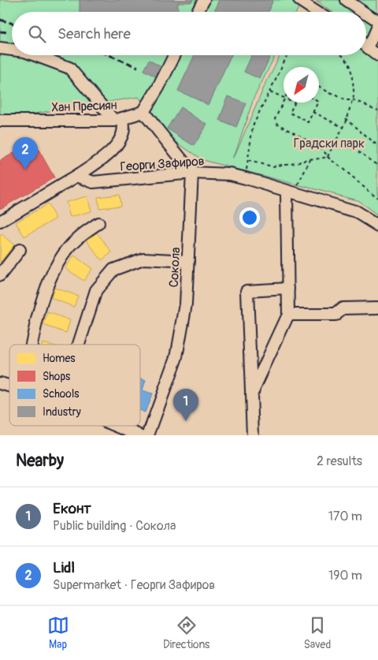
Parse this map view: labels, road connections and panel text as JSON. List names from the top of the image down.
{
  "streets": {
    "street": ["Хан Пресиян", "Георги Зафиров", "Сокола"]
  },
  "crossings": [
    ["Георги Зафиров", "Сокола"]
  ],
  "parks": ["Градски парк"],
  "legend": [
    "Homes",
    "Shops",
    "Schools",
    "Industry"
  ],
  "north": "bottom left",
  "page": {
    "search": "Search here",
    "pins": ["2", "1"],
    "heading": ["Nearby", "2 results"],
    "list": [
      {
        "mark": "1",
        "name": "Еконт",
        "note": "Public building · Сокола",
        "value": "170 m"
      },
      {
        "mark": "2",
        "name": "Lidl",
        "note": "Supermarket · Георги Зафиров",
        "value": "190 m"
      }
    ],
    "nav": ["Map", "Directions", "Saved"]
  }
}
